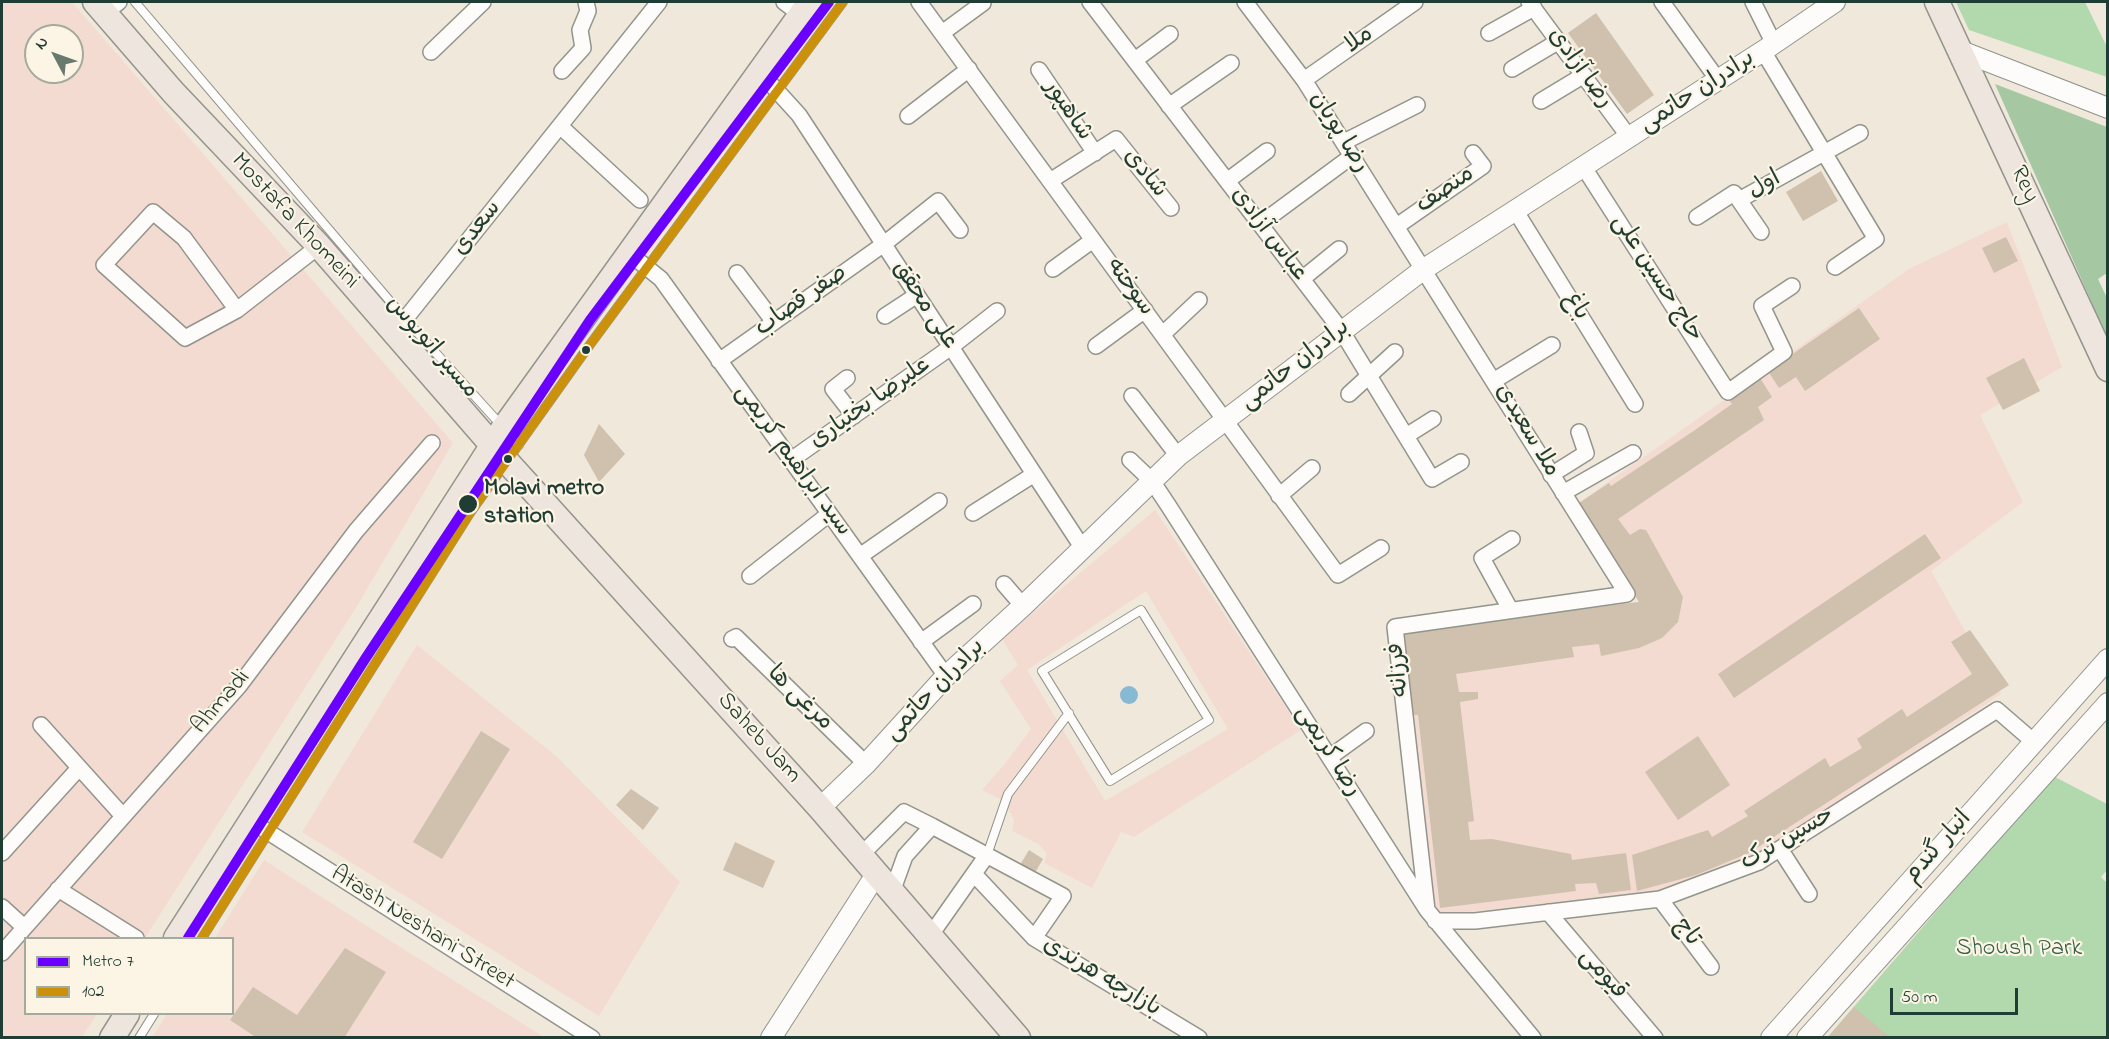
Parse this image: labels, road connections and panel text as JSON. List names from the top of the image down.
{
  "streets": {
    "main road": ["Rey", "Mostafa Khomeini", "Saheb Jam"],
    "street": [
      "ملا",
      "رضا آزادی",
      "برادران حاتمی",
      "شاهپور",
      "رضا پویان",
      "شادی",
      "اول",
      "منصف",
      "سعدی",
      "عباس آزادی",
      "حاج حسین علی",
      "سوخته",
      "صفر قصاب",
      "علی محقق",
      "باغ",
      "علیرضا بختیاری",
      "ملا سعیدی",
      "سید ابراهیم کریمی",
      "فرزانه",
      "مرغی ها",
      "Ahmadi",
      "رضا کریمی",
      "حسین ترک",
      "انبار گندم",
      "Atash Neshani Street",
      "تاج",
      "قیومی",
      "بازارچه هرندی"
    ],
    "lane": ["مسیر اتوبوس"]
  },
  "crossings": [
    ["ملا", "رضا پویان"],
    ["رضا آزادی", "برادران حاتمی"],
    ["برادران حاتمی", "رضا پویان"],
    ["برادران حاتمی", "عباس آزادی"],
    ["برادران حاتمی", "حاج حسین علی"],
    ["برادران حاتمی", "سوخته"],
    ["برادران حاتمی", "علی محقق"],
    ["برادران حاتمی", "باغ"],
    ["برادران حاتمی", "ملا سعیدی"],
    ["برادران حاتمی", "سید ابراهیم کریمی"],
    ["برادران حاتمی", "مرغی ها"],
    ["برادران حاتمی", "Saheb Jam"],
    ["برادران حاتمی", "رضا کریمی"],
    ["شاهپور", "شادی"],
    ["رضا پویان", "منصف"],
    ["رضا پویان", "ملا سعیدی"],
    ["Mostafa Khomeini", "سعدی"],
    ["Mostafa Khomeini", "مسیر اتوبوس"],
    ["Mostafa Khomeini", "Saheb Jam"],
    ["سعدی", "مسیر اتوبوس"],
    ["صفر قصاب", "علی محقق"],
    ["صفر قصاب", "سید ابراهیم کریمی"],
    ["علی محقق", "علیرضا بختیاری"],
    ["علیرضا بختیاری", "سید ابراهیم کریمی"],
    ["ملا سعیدی", "فرزانه"],
    ["فرزانه", "رضا کریمی"],
    ["فرزانه", "حسین ترک"],
    ["رضا کریمی", "حسین ترک"],
    ["حسین ترک", "انبار گندم"],
    ["حسین ترک", "تاج"],
    ["حسین ترک", "قیومی"]
  ],
  "parks": ["Shoush Park"],
  "places": ["Molavi metro station"],
  "lines": ["metro line 7", "transit line 102"],
  "legend": ["Metro 7", "102"],
  "scale_bar": "50 m",
  "north": "top left"
}
